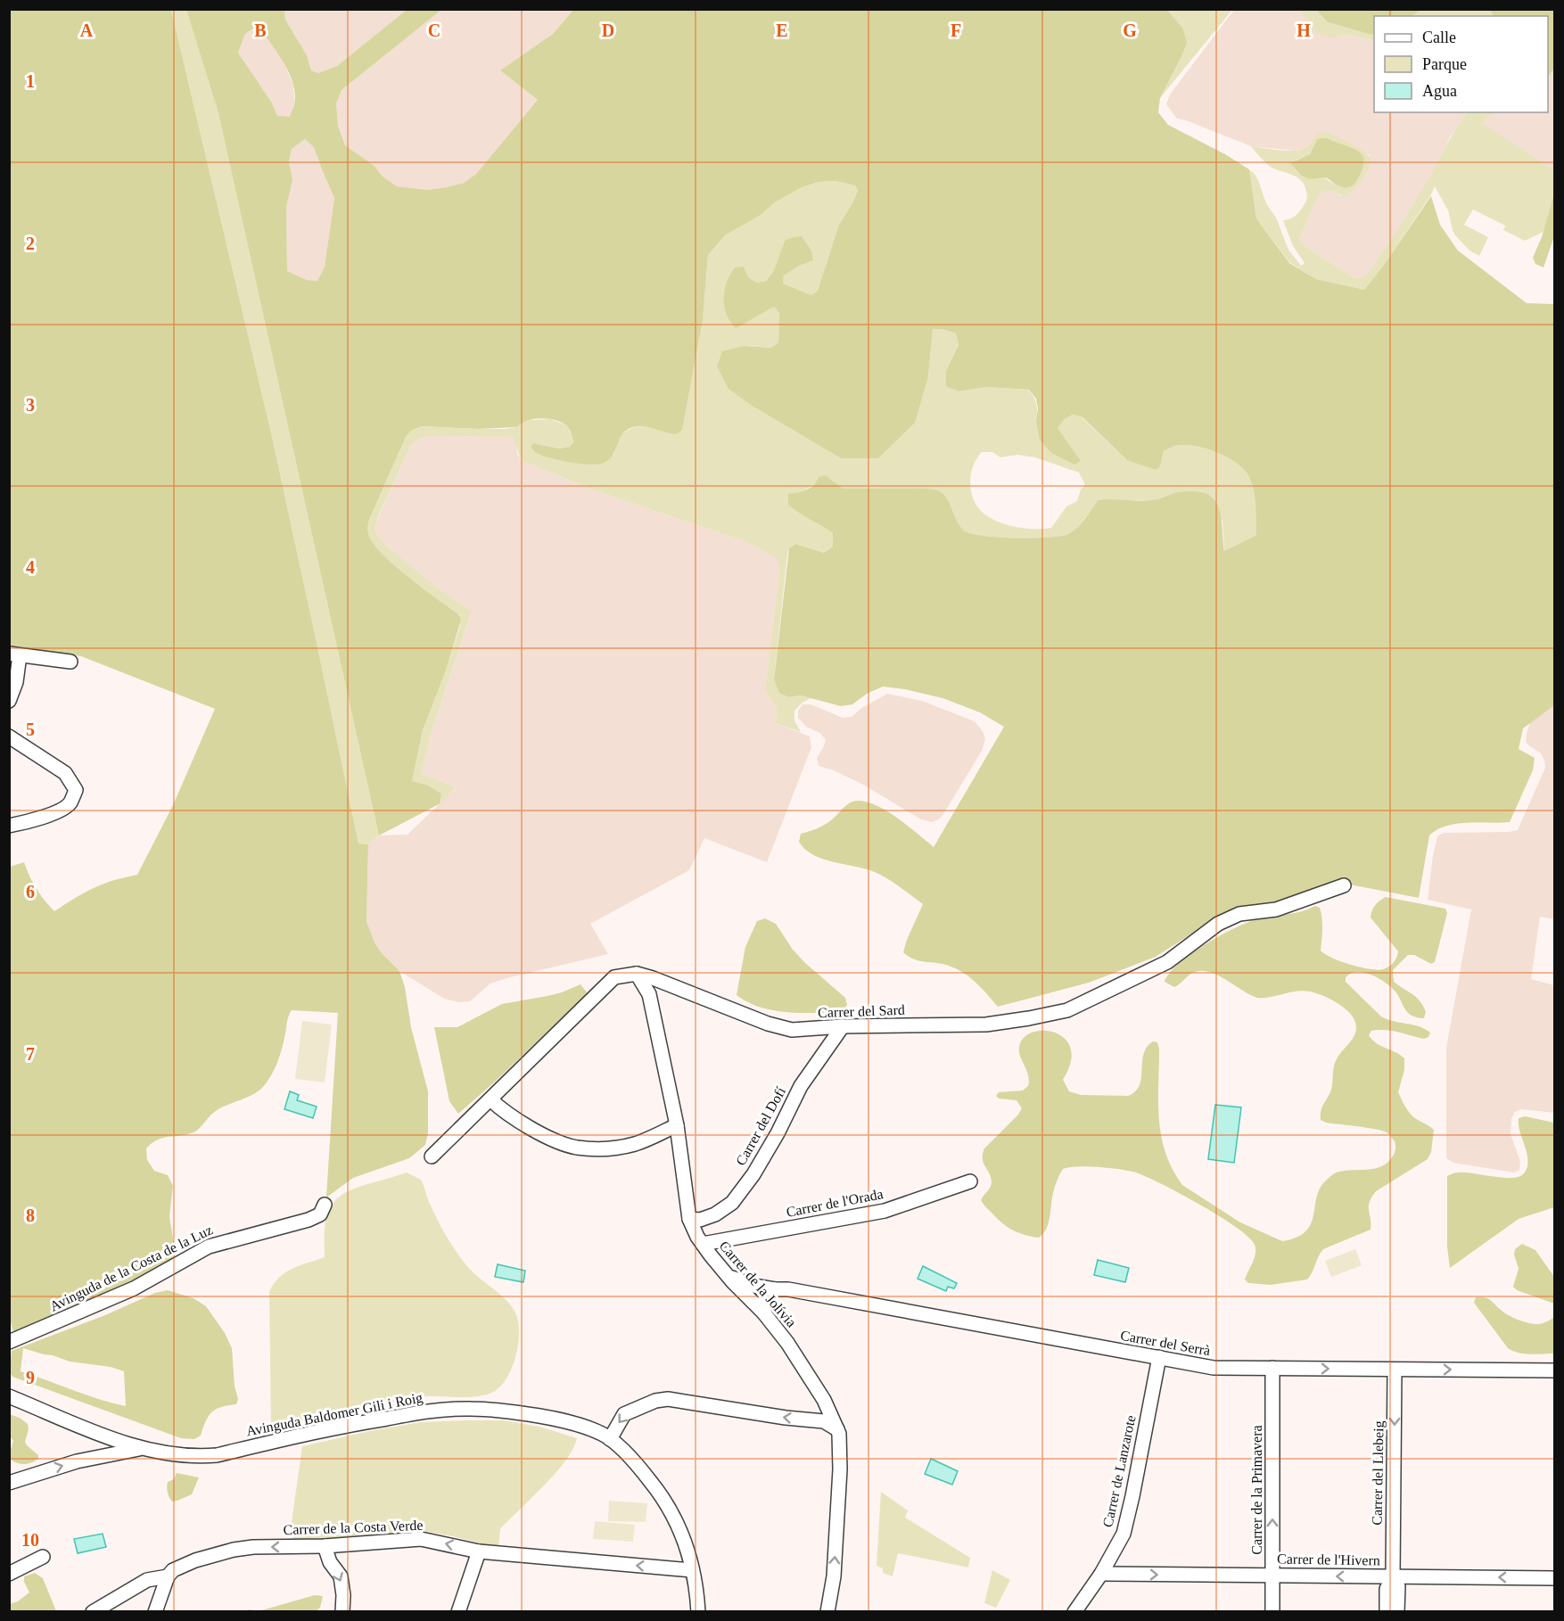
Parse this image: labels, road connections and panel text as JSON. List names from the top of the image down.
{
  "streets": {
    "street": [
      "Carrer del Sard",
      "Carrer del Dofí",
      "Carrer de l'Orada",
      "Avinguda de la Costa de la Luz",
      "Carrer de la Jolívia",
      "Carrer del Serrà",
      "Avinguda Baldomer Gili i Roig",
      "Carrer de Lanzarote",
      "Carrer del Llebeig",
      "Carrer de la Primavera",
      "Carrer de la Costa Verde",
      "Carrer de l'Hivern"
    ]
  },
  "crossings": [
    ["Carrer del Sard", "Carrer del Dofí"],
    ["Carrer del Sard", "Carrer de la Jolívia"],
    ["Carrer del Dofí", "Carrer de la Jolívia"],
    ["Carrer de l'Orada", "Carrer de la Jolívia"],
    ["Carrer de la Jolívia", "Carrer del Serrà"],
    ["Carrer del Serrà", "Carrer de Lanzarote"],
    ["Carrer del Serrà", "Carrer del Llebeig"],
    ["Carrer del Serrà", "Carrer de la Primavera"],
    ["Avinguda Baldomer Gili i Roig", "Carrer de la Costa Verde"],
    ["Carrer de Lanzarote", "Carrer de l'Hivern"],
    ["Carrer del Llebeig", "Carrer de l'Hivern"],
    ["Carrer de la Primavera", "Carrer de l'Hivern"]
  ],
  "one_way": ["Carrer del Llebeig", "Carrer de la Primavera", "Carrer de la Costa Verde"],
  "legend": ["Calle", "Parque", "Agua"],
  "grid": {
    "columns": [
      "A",
      "B",
      "C",
      "D",
      "E",
      "F",
      "G",
      "H"
    ],
    "rows": [
      "1",
      "2",
      "3",
      "4",
      "5",
      "6",
      "7",
      "8",
      "9",
      "10"
    ]
  }
}
